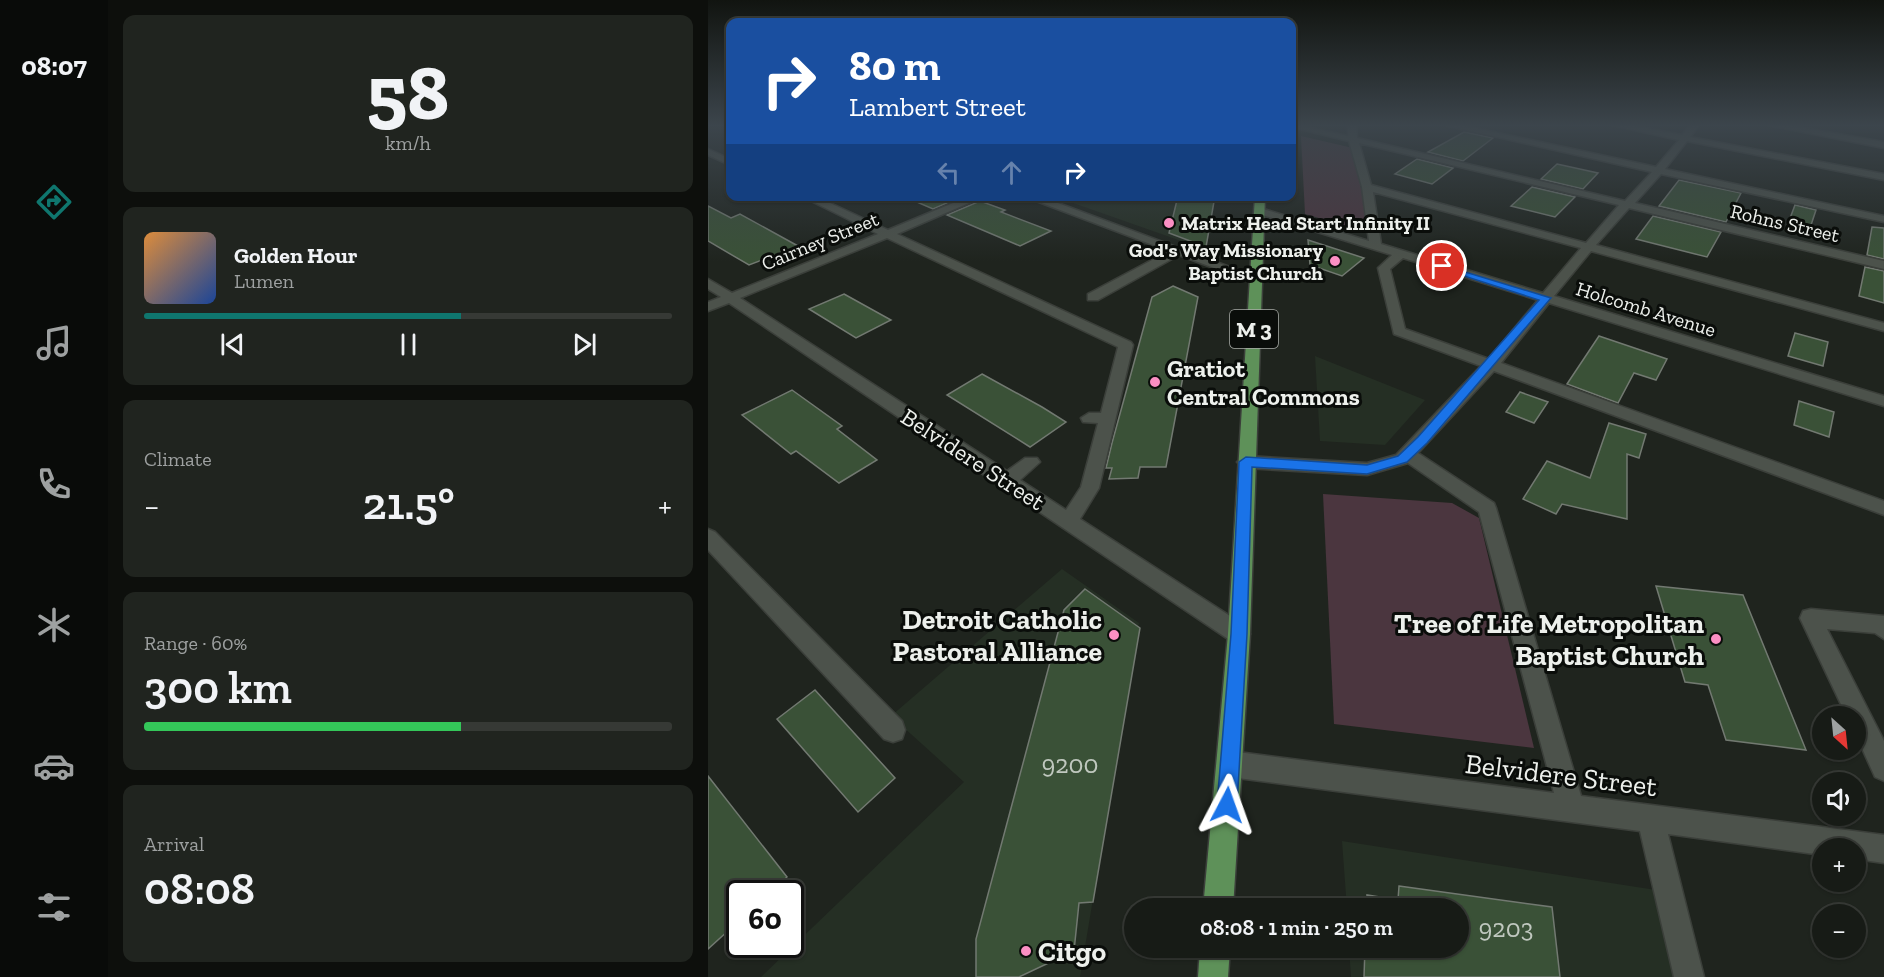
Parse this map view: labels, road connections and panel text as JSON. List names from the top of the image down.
{
  "streets": {
    "main road": ["M 3"],
    "street": [
      "Rohns Street",
      "Cairney Street",
      "Holcomb Avenue",
      "Belvidere Street"
    ]
  },
  "crossings": [
    ["Cairney Street", "Belvidere Street"],
    ["Holcomb Avenue", "M 3"],
    ["M 3", "Belvidere Street"]
  ],
  "places": [
    "Matrix Head Start Infinity II",
    "God's Way Missionary Baptist Church",
    "Gratiot Central Commons",
    "Detroit Catholic Pastoral Alliance",
    "Tree of Life Metropolitan Baptist Church",
    "Citgo"
  ],
  "house_numbers": ["9200", "9203"],
  "north": "bottom right",
  "page": {
    "tabs": "08:07",
    "tile": [
      ["58", "km/h"],
      "Climate",
      ["Range · 60%", "300 km"],
      ["Arrival", "08:08"]
    ],
    "turn": ["80 m", "Lambert Street"],
    "song": ["Golden Hour", "Lumen"],
    "heat": ["−", "21.5°", "+"],
    "map_buttons": ["+", "−"],
    "limit": "60",
    "trip": "08:08 · 1 min · 250 m"
  }
}
